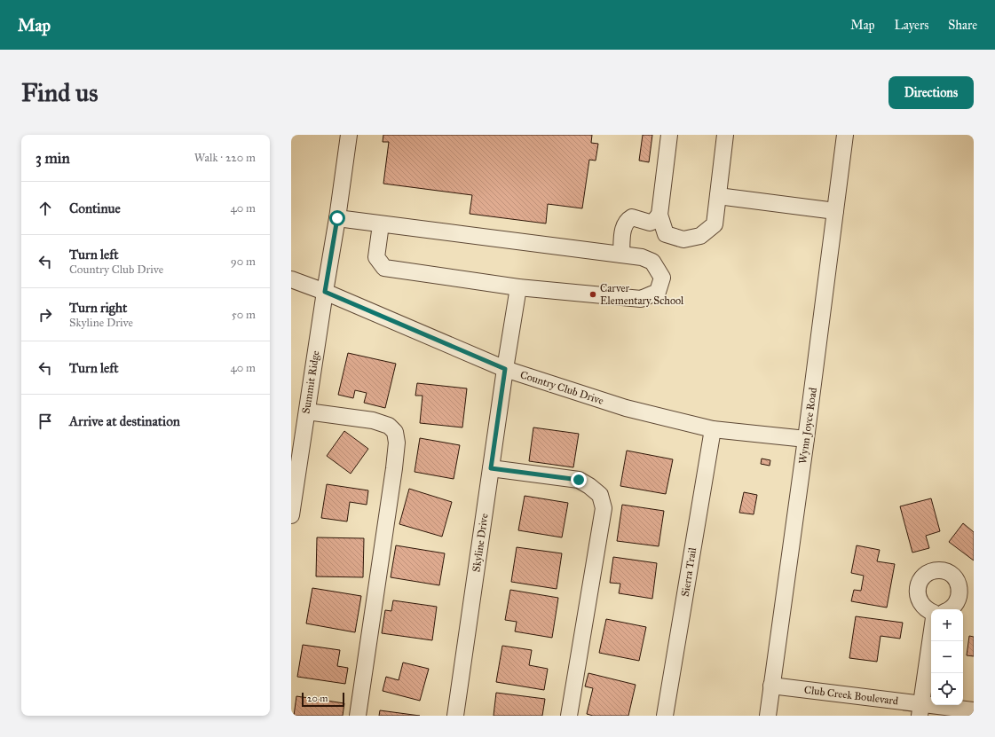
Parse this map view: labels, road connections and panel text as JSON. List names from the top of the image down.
{
  "streets": {
    "street": [
      "Summit Ridge",
      "Country Club Drive",
      "Wynn Joyce Road",
      "Skyline Drive",
      "Sierra Trail",
      "Club Creek Boulevard"
    ]
  },
  "crossings": [
    ["Summit Ridge", "Country Club Drive"],
    ["Country Club Drive", "Wynn Joyce Road"],
    ["Country Club Drive", "Skyline Drive"],
    ["Country Club Drive", "Sierra Trail"],
    ["Wynn Joyce Road", "Club Creek Boulevard"]
  ],
  "places": ["Carver Elementary School"],
  "scale_bar": "20 m",
  "page": {
    "header": "Map",
    "nav": ["Map", "Layers", "Share"],
    "buttons": "Directions",
    "title": "Find us",
    "heading": ["3 min", "Walk · 220 m"],
    "list": [
      ["Continue", "40 m"],
      ["Turn left", "Country Club Drive", "90 m"],
      ["Turn right", "Skyline Drive", "50 m"],
      ["Turn left", "40 m"],
      "Arrive at destination"
    ],
    "map_buttons": ["+", "−"],
    "scale": "20 m"
  }
}
